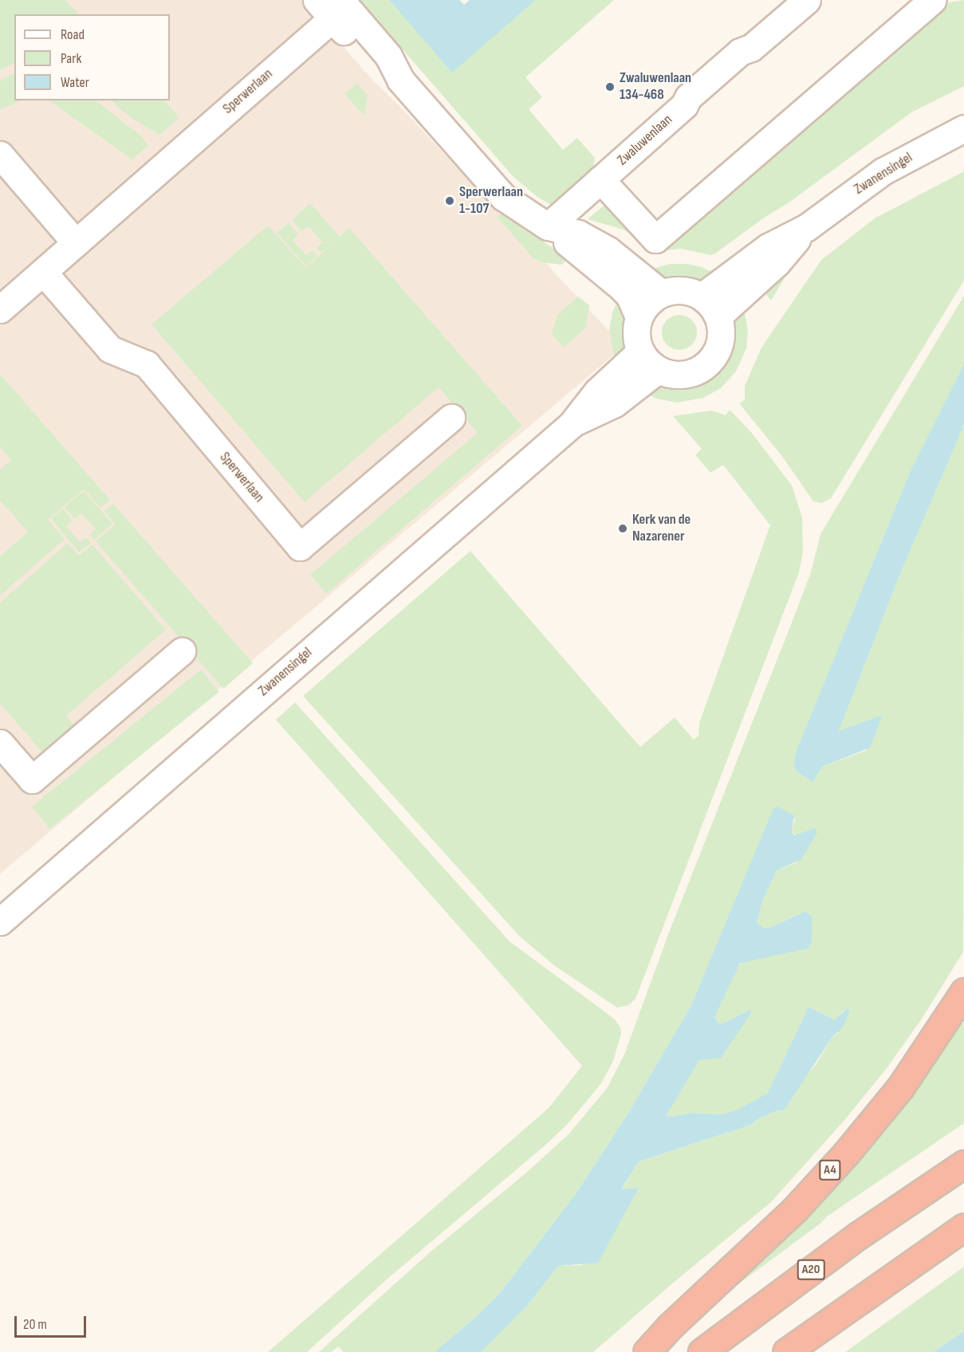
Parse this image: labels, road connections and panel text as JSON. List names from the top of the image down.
{
  "streets": {
    "highway": ["A4", "A20"],
    "street": ["Sperwerlaan", "Zwaluwenlaan", "Zwanensingel"]
  },
  "places": ["Zwaluwenlaan 134-468", "Sperwerlaan 1-107", "Kerk van de Nazarener"],
  "legend": ["Road", "Park", "Water"],
  "scale_bar": "20 m"
}
